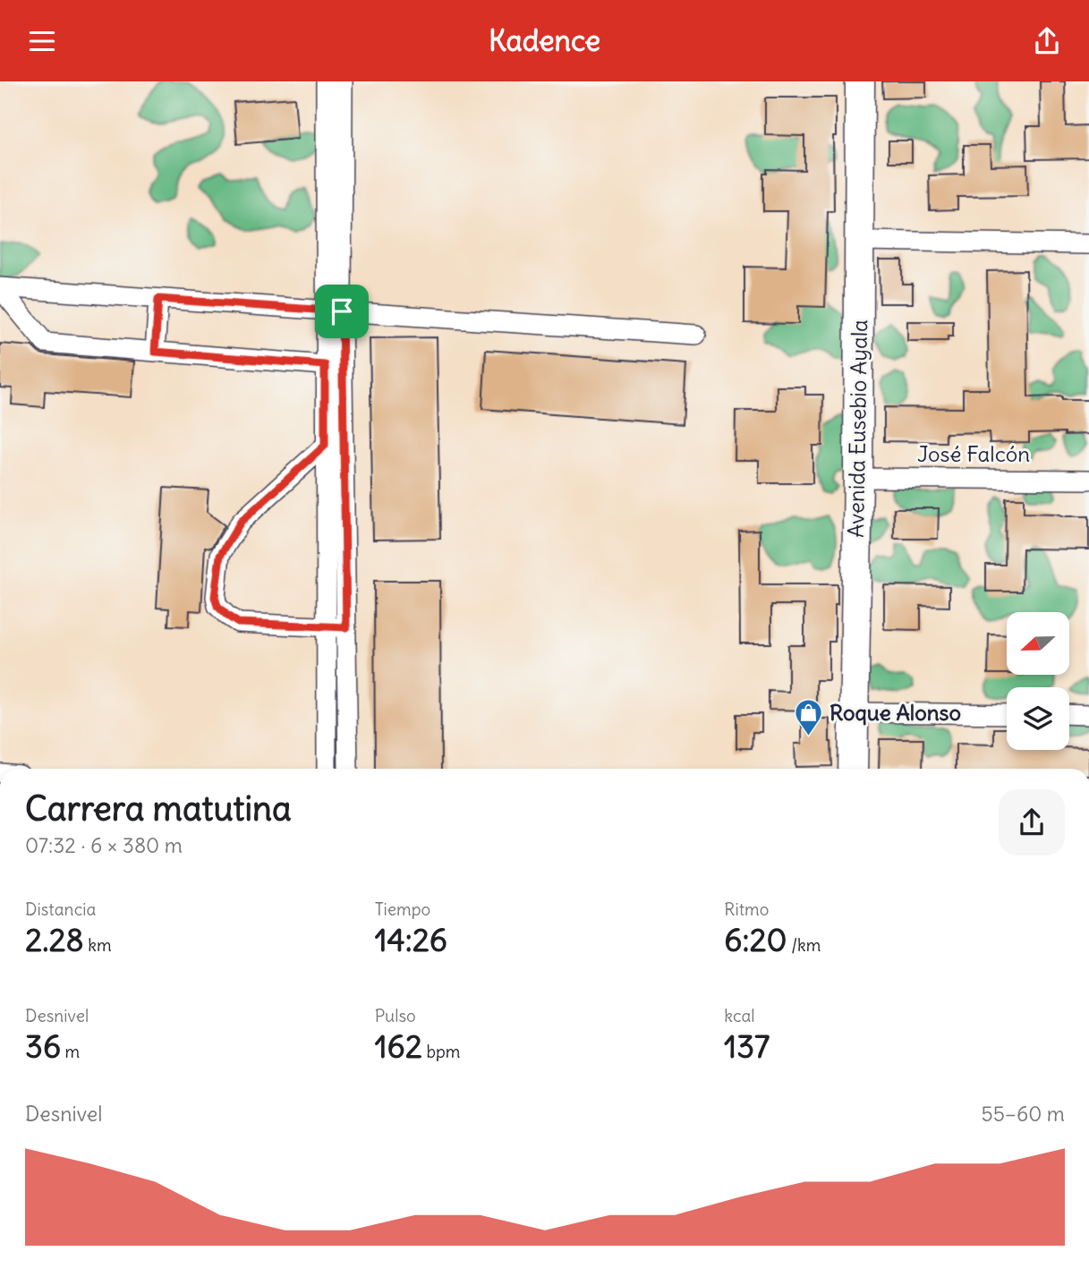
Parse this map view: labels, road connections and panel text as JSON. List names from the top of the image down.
{
  "streets": {
    "street": ["Avenida Eusebio Ayala", "José Falcón"]
  },
  "crossings": [
    ["Avenida Eusebio Ayala", "José Falcón"]
  ],
  "places": {
    "shop": ["Roque Alonso"]
  },
  "north": "left",
  "page": {
    "header": "Kadence",
    "heading": ["Carrera matutina", "07:32 · 6 × 380 m"],
    "stats": [
      ["Distancia", "2.28 km"],
      ["Tiempo", "14:26"],
      ["Ritmo", "6:20 /km"],
      ["Desnivel", "36 m"],
      ["Pulso", "162 bpm"],
      ["kcal", "137"]
    ],
    "chart": ["Desnivel", "55–60 m"]
  }
}
